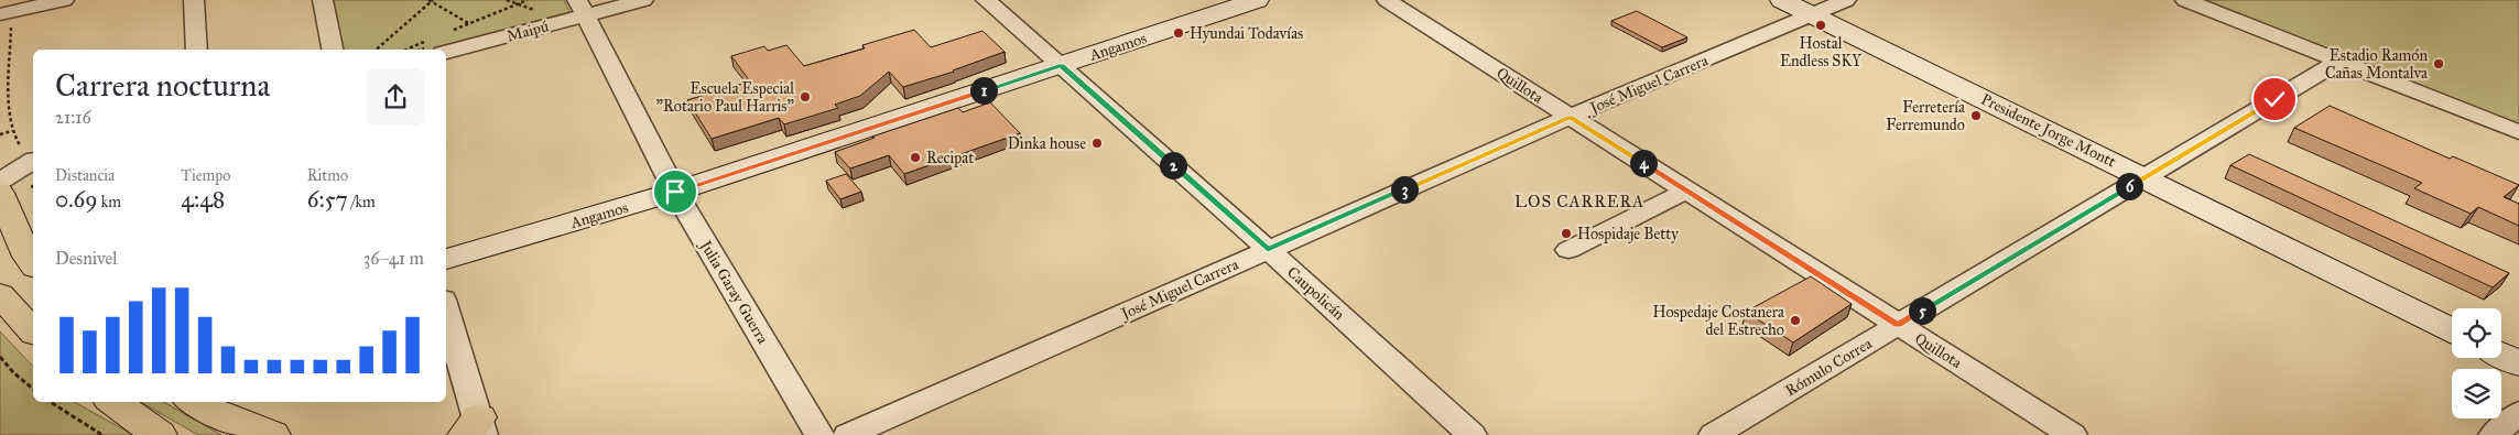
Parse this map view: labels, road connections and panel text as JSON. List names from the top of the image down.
{
  "streets": {
    "street": [
      "Maipú",
      "Angamos",
      "José Miguel Carrera",
      "Quillota",
      "Presidente Jorge Montt",
      "Julia Garay Guerra",
      "Caupolicán",
      "Rómulo Correa"
    ]
  },
  "crossings": [
    ["Maipú", "Julia Garay Guerra"],
    ["Angamos", "Julia Garay Guerra"],
    ["Angamos", "Caupolicán"],
    ["José Miguel Carrera", "Quillota"],
    ["José Miguel Carrera", "Presidente Jorge Montt"],
    ["José Miguel Carrera", "Caupolicán"],
    ["Quillota", "Rómulo Correa"],
    ["Presidente Jorge Montt", "Rómulo Correa"]
  ],
  "districts": ["LOS CARRERA"],
  "places": [
    "Hostal Endless SKY",
    "Hyundai Todavías",
    "Estadio Ramón Cañas Montalva",
    "Escuela Especial \"Rotario Paul Harris\"",
    "Ferretería Ferremundo",
    "Dinka house",
    "Recipat",
    "Hospidaje Betty",
    "Hospedaje Costanera del Estrecho"
  ],
  "page": {
    "heading": ["Carrera nocturna", "21:16"],
    "pins": [
      "1",
      "4",
      "2",
      "6",
      "3",
      "5"
    ],
    "stats": [
      ["Distancia", "0.69 km"],
      ["Tiempo", "4:48"],
      ["Ritmo", "6:57 /km"]
    ],
    "chart": ["Desnivel", "36–41 m"]
  }
}
